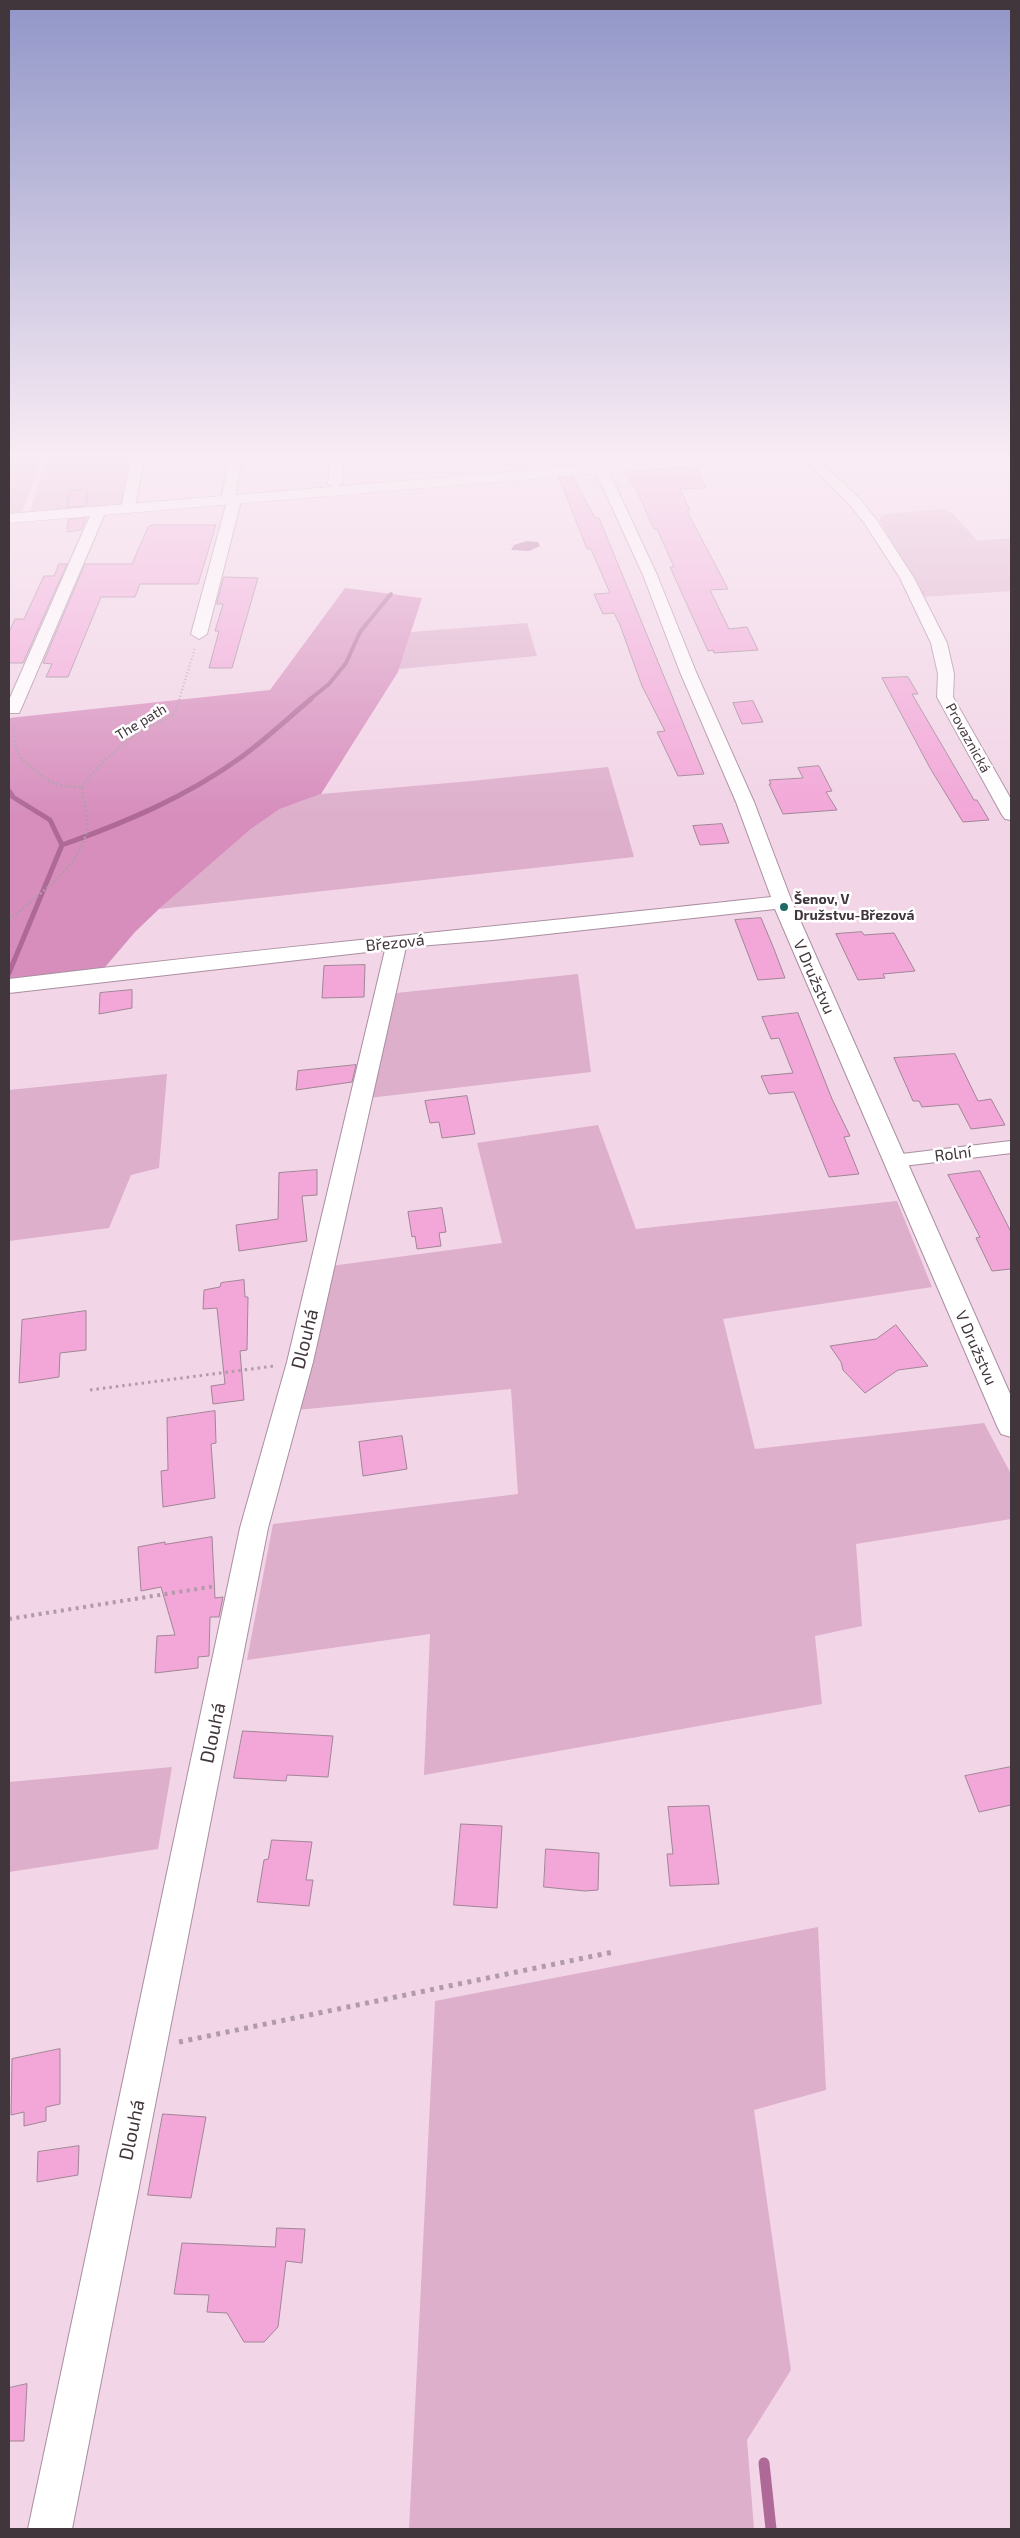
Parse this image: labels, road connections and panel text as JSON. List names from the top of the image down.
{
  "streets": {
    "street": [
      "Provaznická",
      "Březová",
      "V Družstvu",
      "Dlouhá"
    ],
    "lane": ["Rolní"],
    "path": ["The path"]
  },
  "crossings": [
    ["Březová", "V Družstvu"],
    ["Březová", "Dlouhá"],
    ["V Družstvu", "Rolní"]
  ],
  "places": ["Šenov, V Družstvu-Březová"]
}
